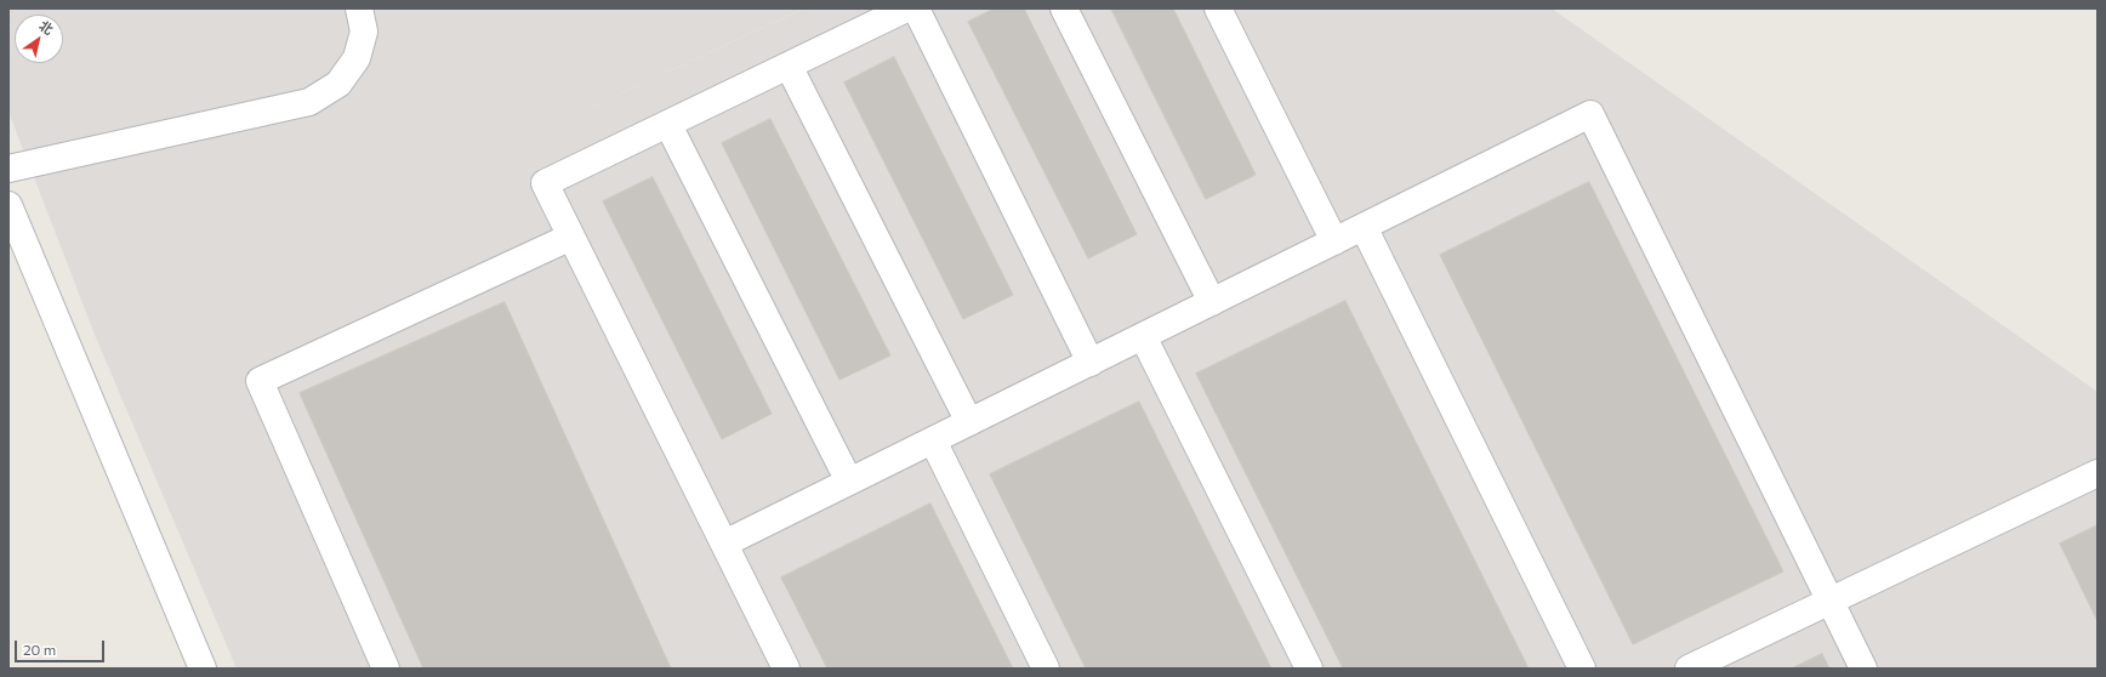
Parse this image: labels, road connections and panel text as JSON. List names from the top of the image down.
{
  "scale_bar": "20 m",
  "north": "top right"
}
